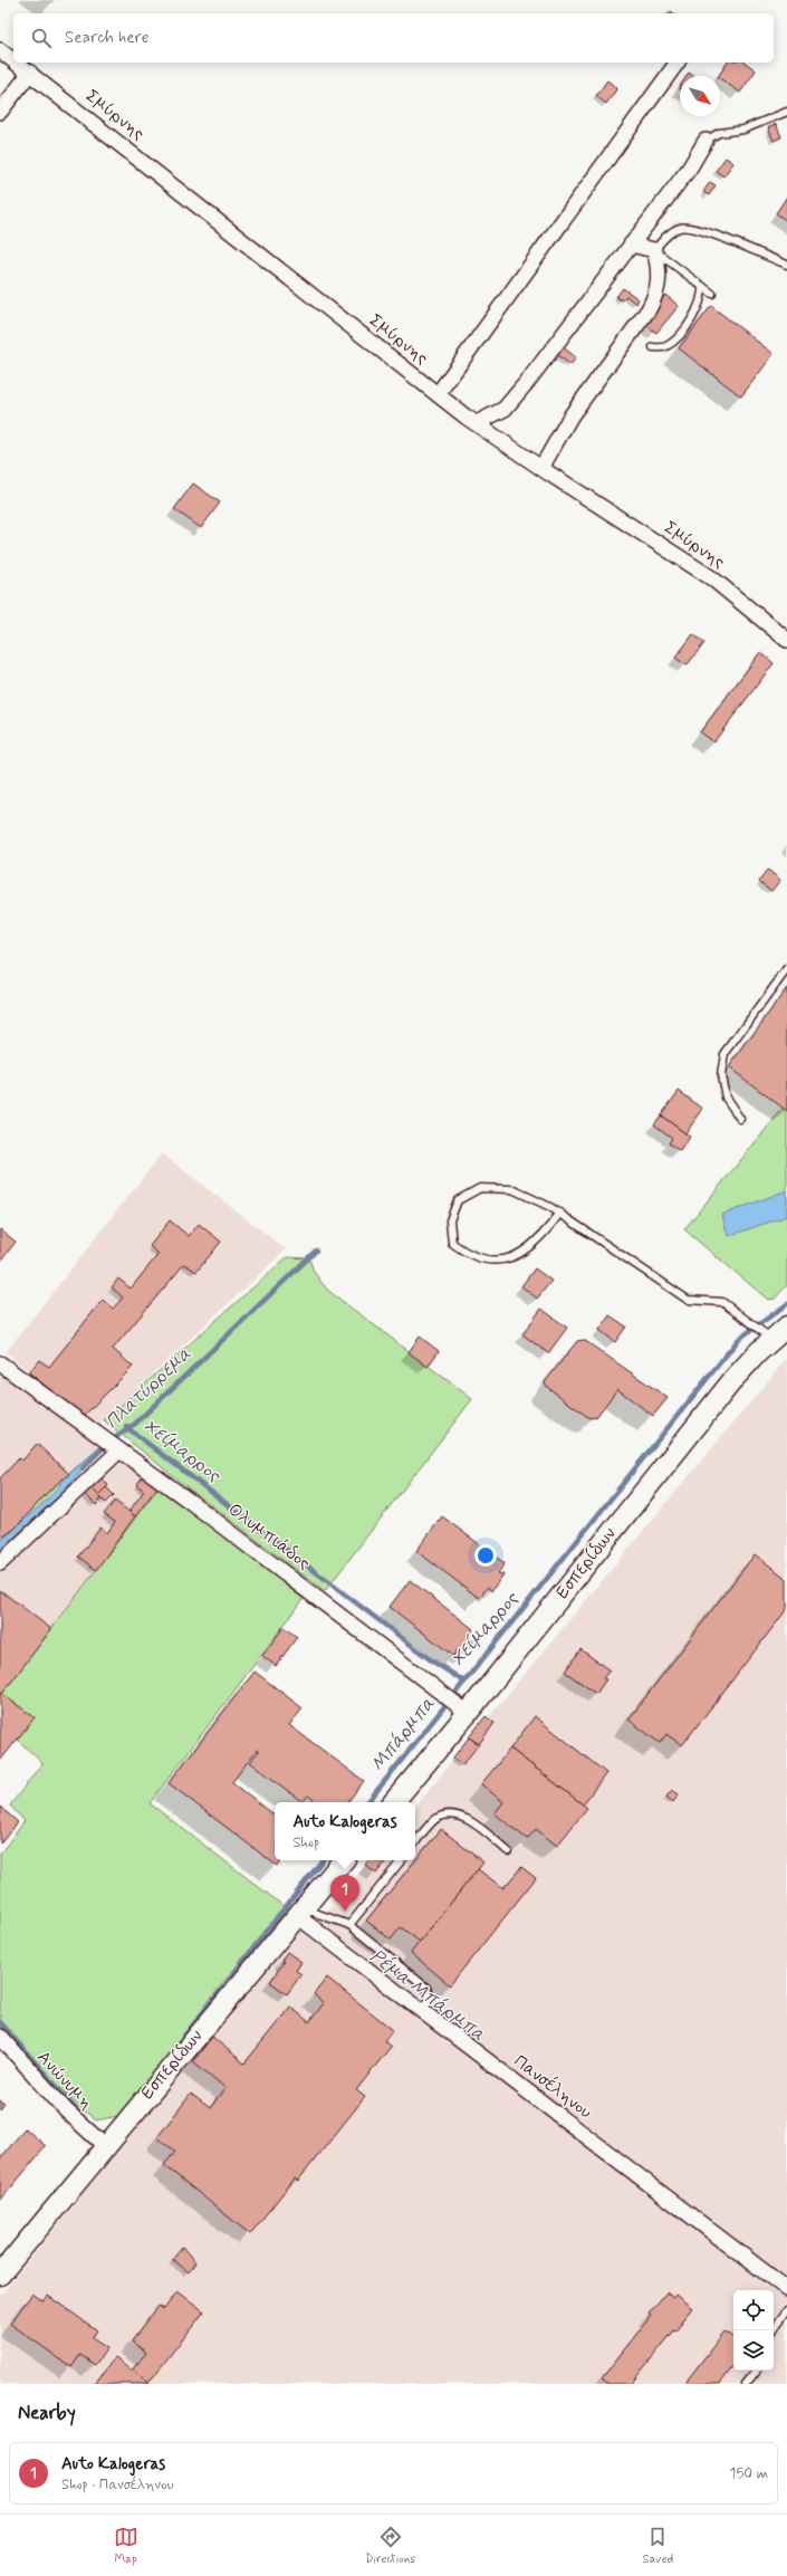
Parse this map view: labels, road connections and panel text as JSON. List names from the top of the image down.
{
  "streets": {
    "street": [
      "Σμύρνης",
      "Ολυμπιάδος",
      "Εσπερίδων",
      "Ανώνυμη",
      "Πανσέληνου"
    ]
  },
  "crossings": [
    ["Ολυμπιάδος", "Εσπερίδων"],
    ["Εσπερίδων", "Ανώνυμη"],
    ["Εσπερίδων", "Πανσέληνου"]
  ],
  "water": [
    "Πλατύρρεμα",
    "Χείμαρρος",
    "Μπάρμπα",
    "Ρέμα Μπάρμπα"
  ],
  "north": "bottom right",
  "page": {
    "search": "Search here",
    "popup": ["Auto Kalogeras", "Shop"],
    "pins": "1",
    "heading": "Nearby",
    "list": [
      {
        "mark": "1",
        "name": "Auto Kalogeras",
        "note": "Shop · Πανσέληνου",
        "value": "150 m"
      }
    ],
    "nav": ["Map", "Directions", "Saved"]
  }
}
